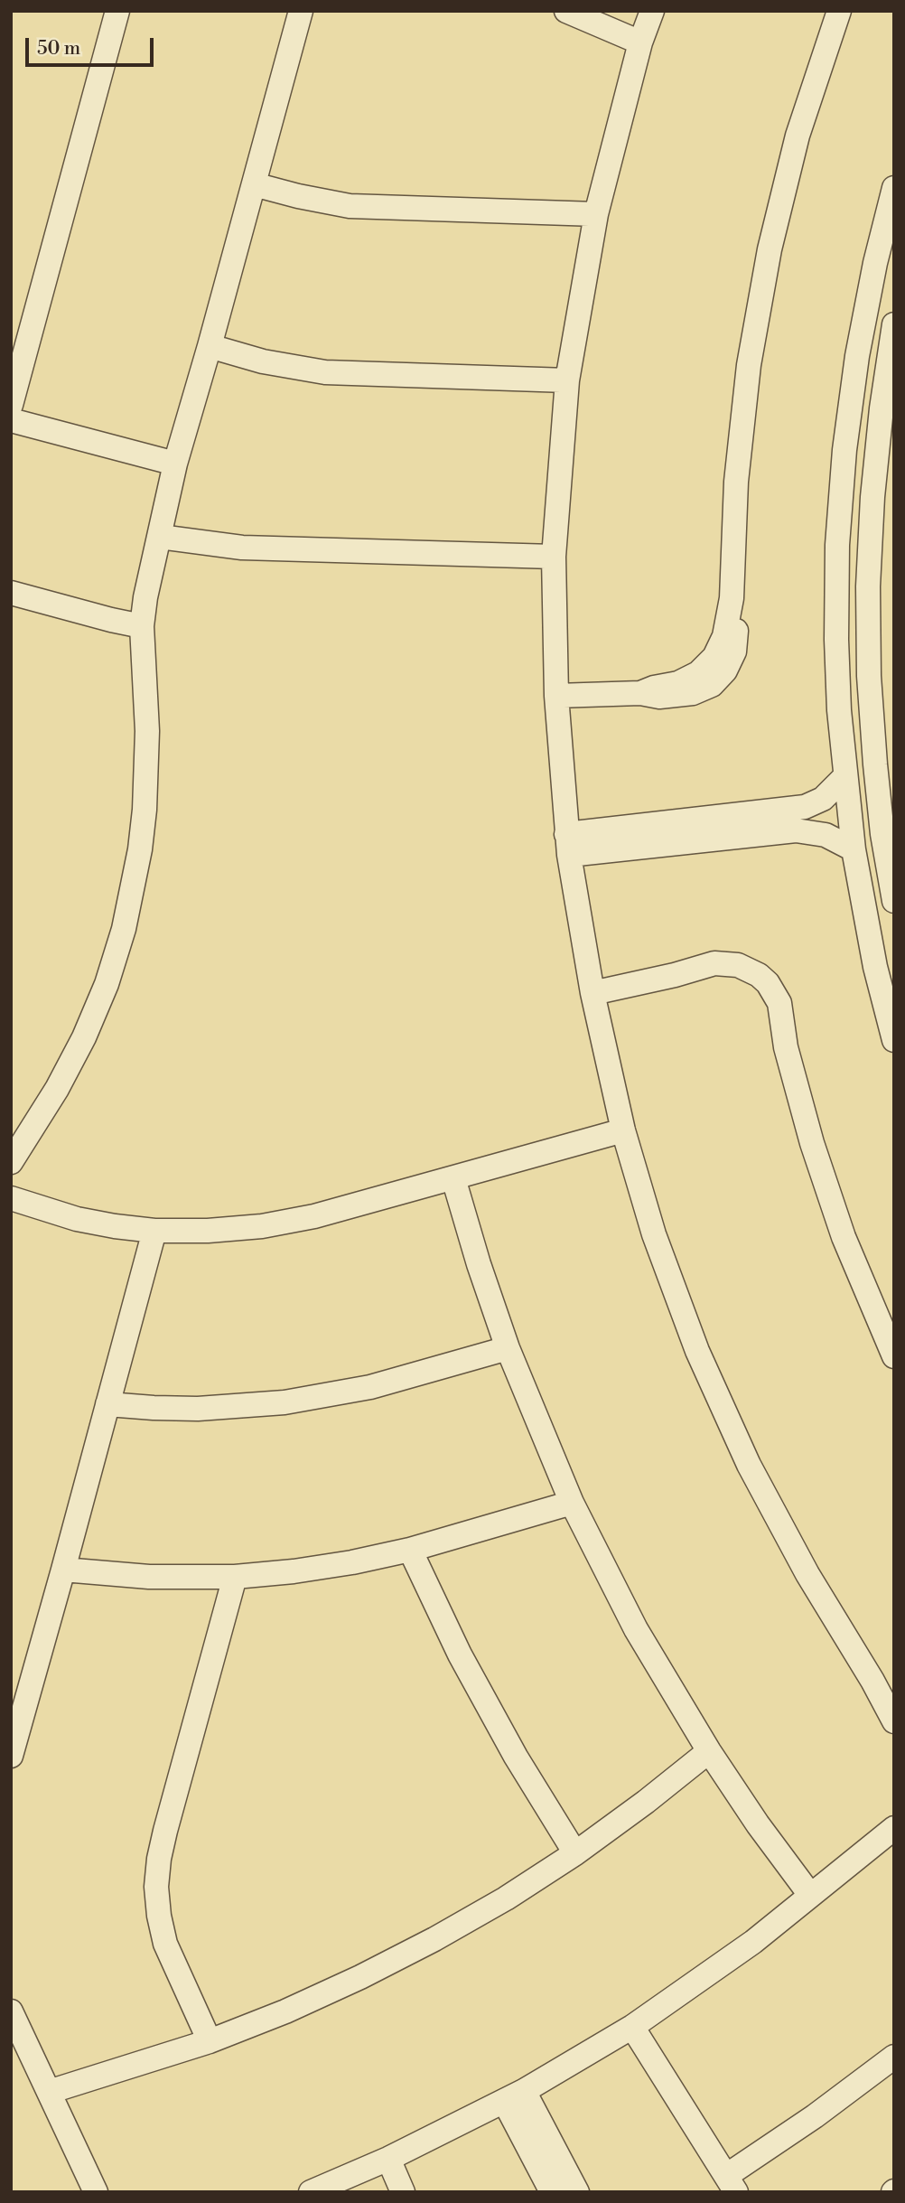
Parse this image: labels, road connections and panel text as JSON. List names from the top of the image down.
{
  "scale_bar": "50 m"
}
